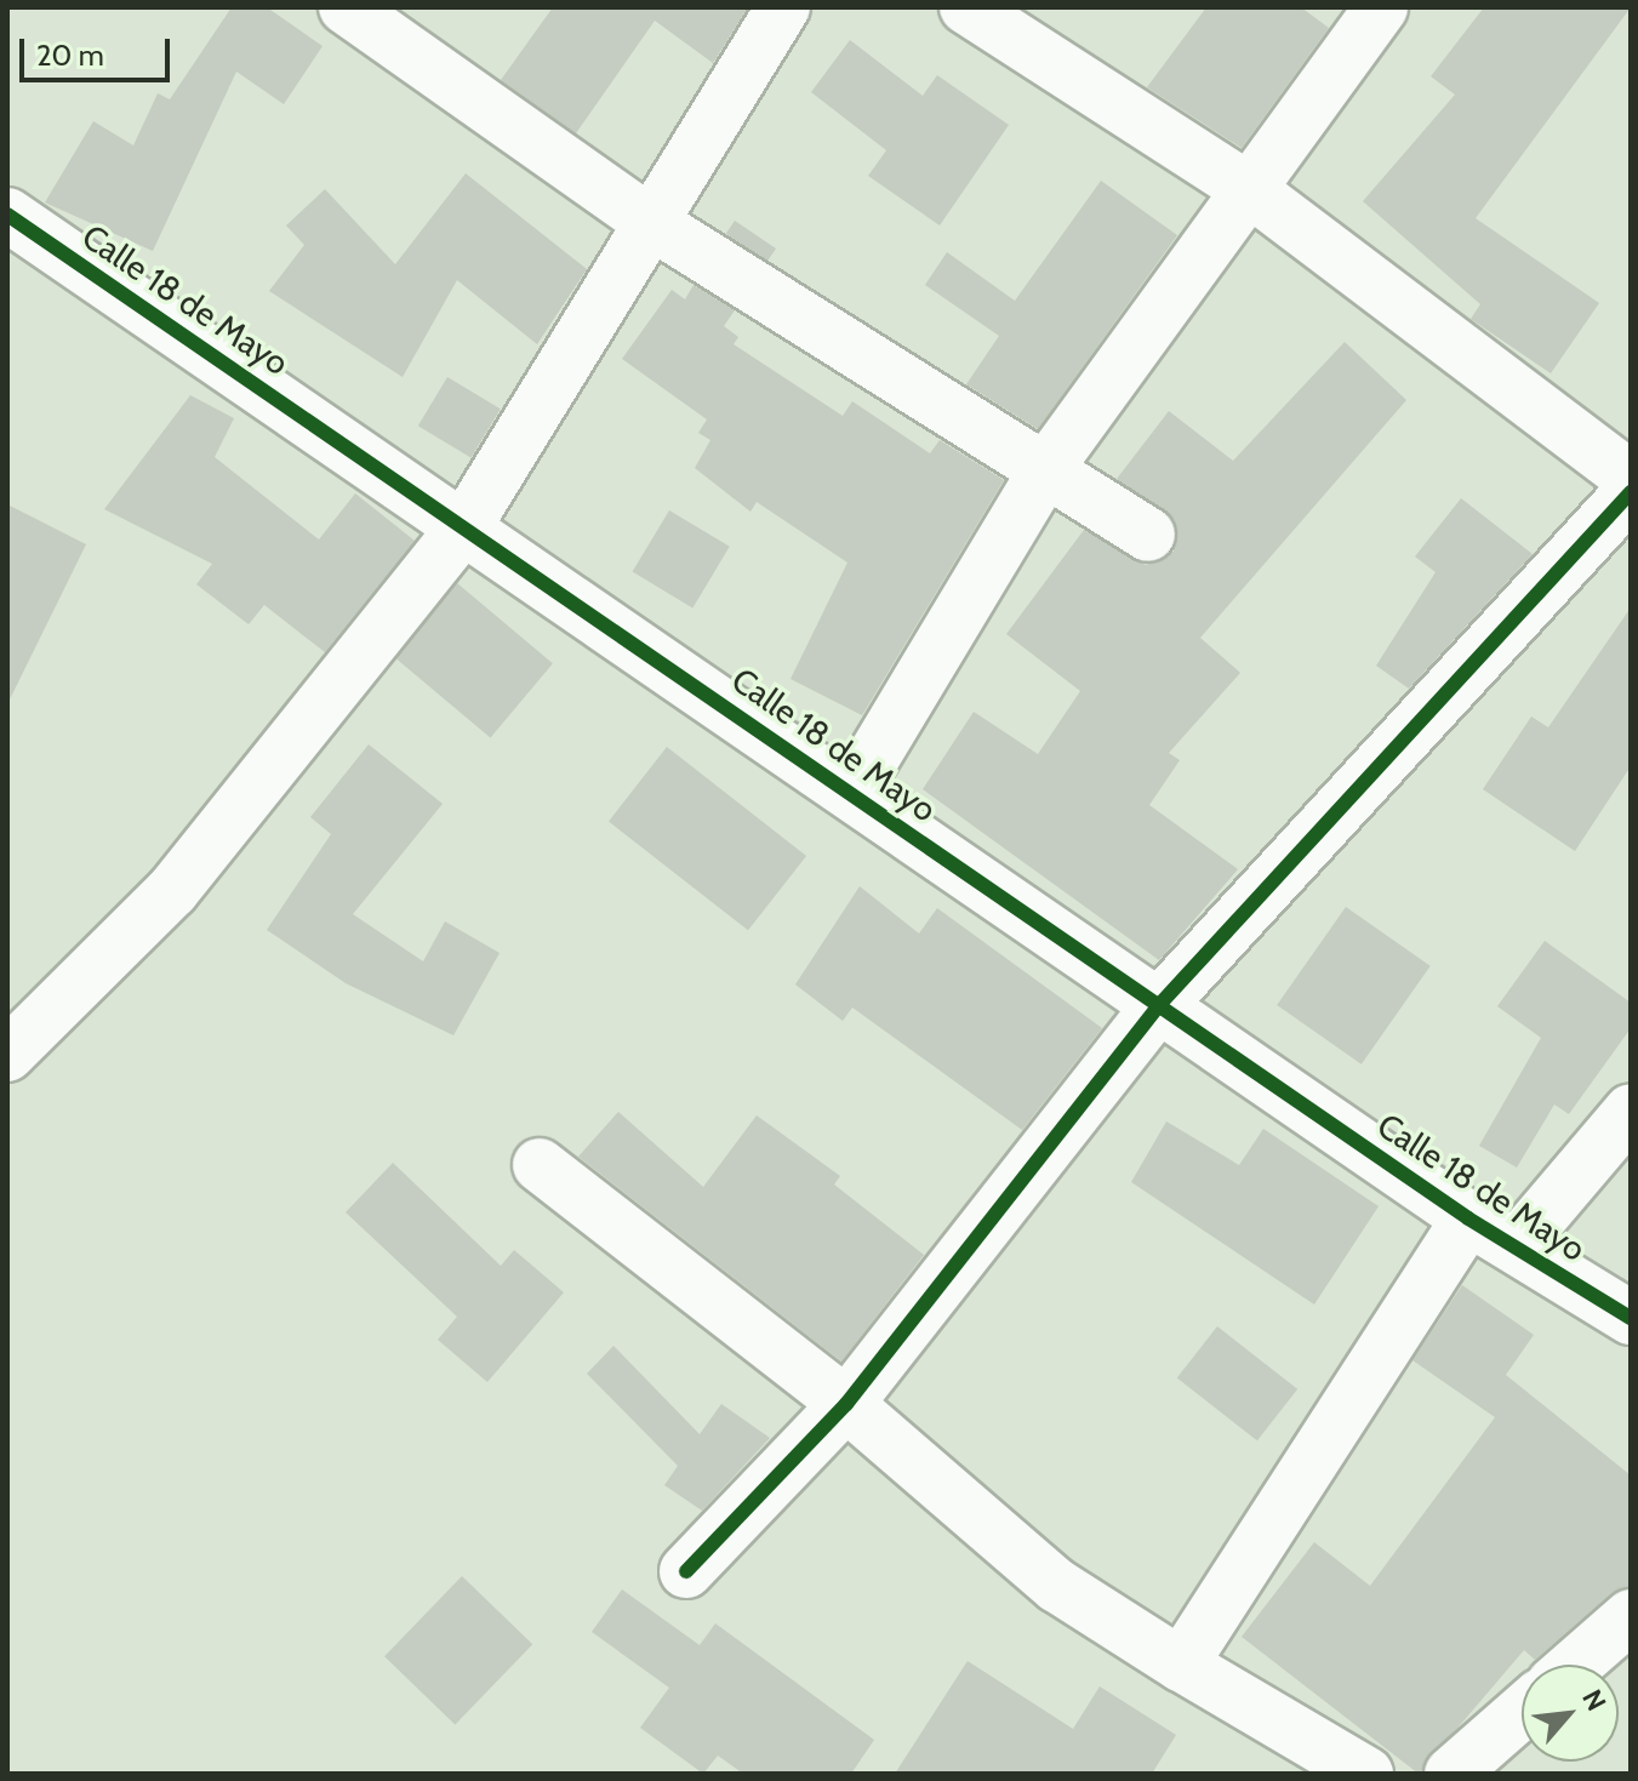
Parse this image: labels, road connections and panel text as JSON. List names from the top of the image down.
{
  "streets": {
    "street": ["Calle 18 de Mayo"]
  },
  "scale_bar": "20 m",
  "north": "top right"
}
